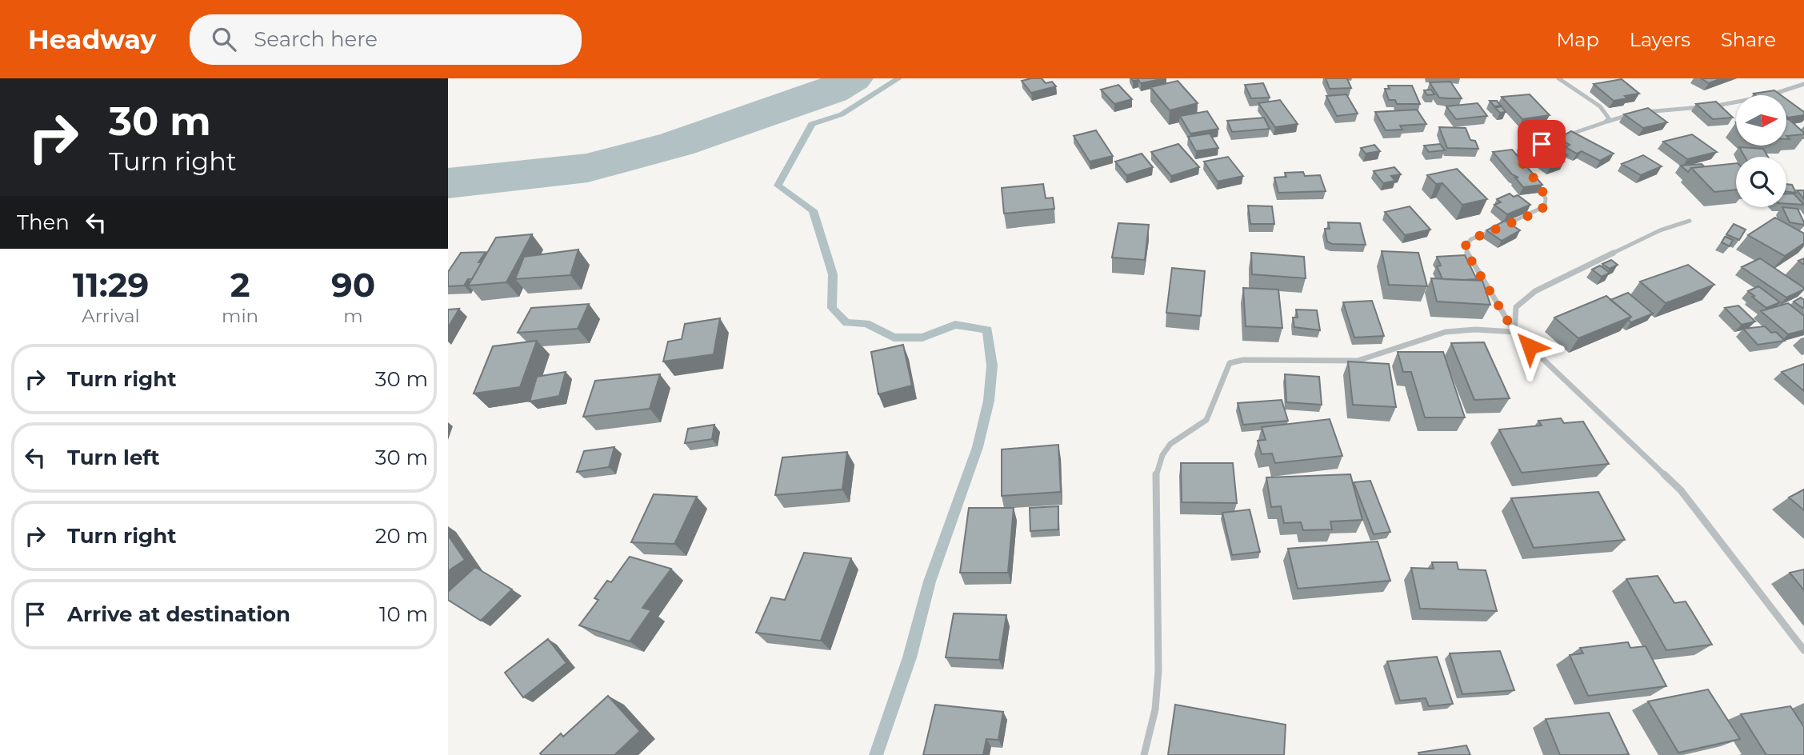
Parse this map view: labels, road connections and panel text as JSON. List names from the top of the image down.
{
  "north": "right",
  "page": {
    "header": "Headway",
    "search": "Search here",
    "nav": ["Map", "Layers", "Share"],
    "turn": ["30 m", "Turn right"],
    "then": "Then",
    "eta": [
      "11:29",
      "Arrival",
      "2",
      "min",
      "90",
      "m"
    ],
    "list": [
      {
        "name": "Turn right",
        "value": "30 m"
      },
      {
        "name": "Turn left",
        "value": "30 m"
      },
      {
        "name": "Turn right",
        "value": "20 m"
      },
      {
        "name": "Arrive at destination",
        "value": "10 m"
      }
    ]
  }
}
